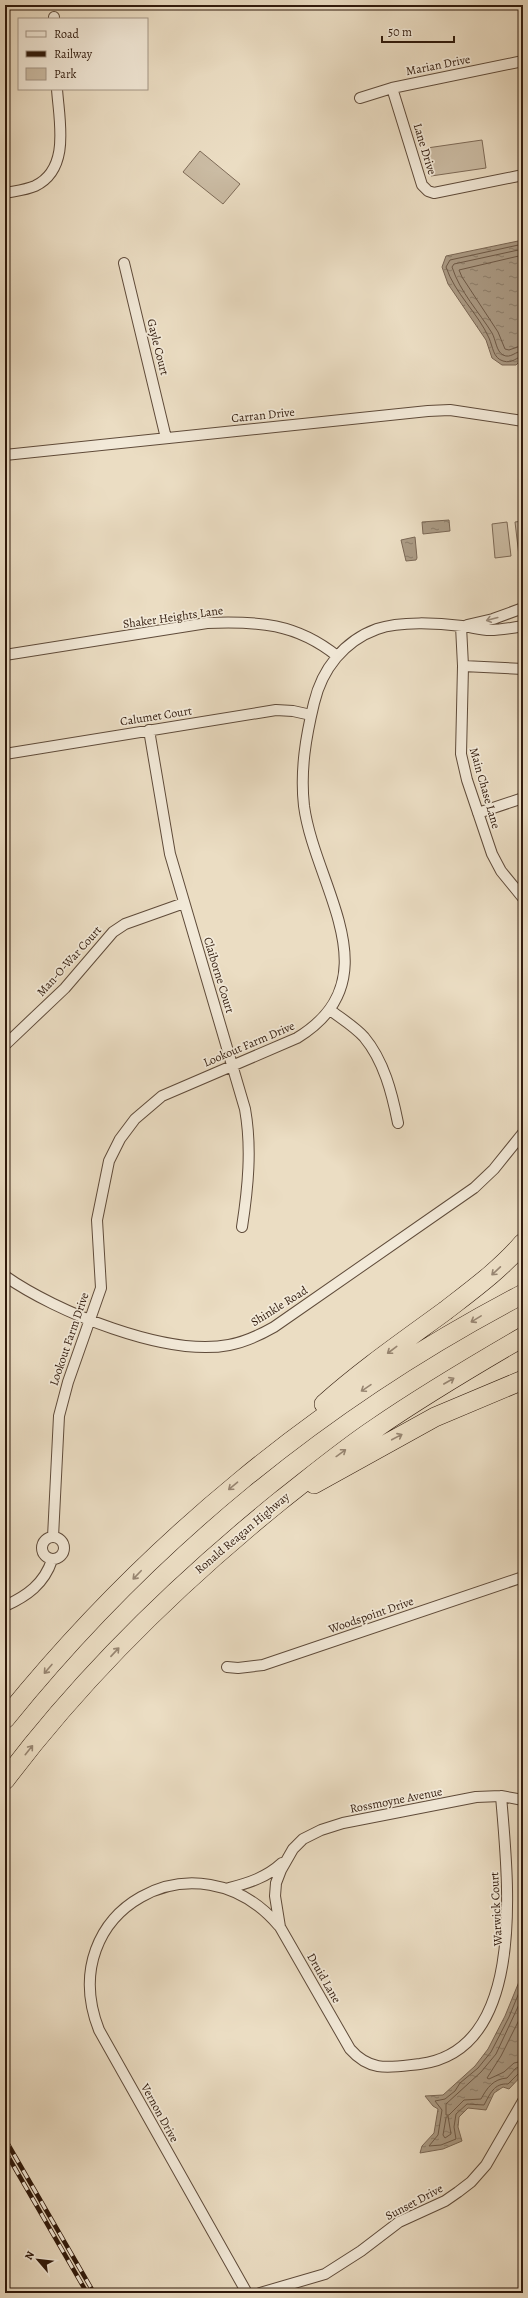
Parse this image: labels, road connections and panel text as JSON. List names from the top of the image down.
{
  "streets": {
    "highway": ["Ronald Reagan Highway"],
    "street": [
      "Marian Drive",
      "Lane Drive",
      "Gayle Court",
      "Carran Drive",
      "Shaker Heights Lane",
      "Calumet Court",
      "Main Chase Lane",
      "Man-O-War Court",
      "Claiborne Court",
      "Lookout Farm Drive",
      "Shinkle Road",
      "Woodspoint Drive",
      "Rossmoyne Avenue",
      "Warwick Court",
      "Druid Lane",
      "Vernon Drive",
      "Sunset Drive"
    ]
  },
  "crossings": [
    ["Marian Drive", "Lane Drive"],
    ["Gayle Court", "Carran Drive"],
    ["Shaker Heights Lane", "Lookout Farm Drive"],
    ["Calumet Court", "Claiborne Court"],
    ["Calumet Court", "Lookout Farm Drive"],
    ["Main Chase Lane", "Lookout Farm Drive"],
    ["Man-O-War Court", "Claiborne Court"],
    ["Claiborne Court", "Lookout Farm Drive"],
    ["Lookout Farm Drive", "Shinkle Road"],
    ["Rossmoyne Avenue", "Warwick Court"],
    ["Rossmoyne Avenue", "Druid Lane"],
    ["Rossmoyne Avenue", "Vernon Drive"],
    ["Warwick Court", "Druid Lane"]
  ],
  "legend": ["Road", "Railway", "Park"],
  "scale_bar": "50 m",
  "north": "top left"
}
